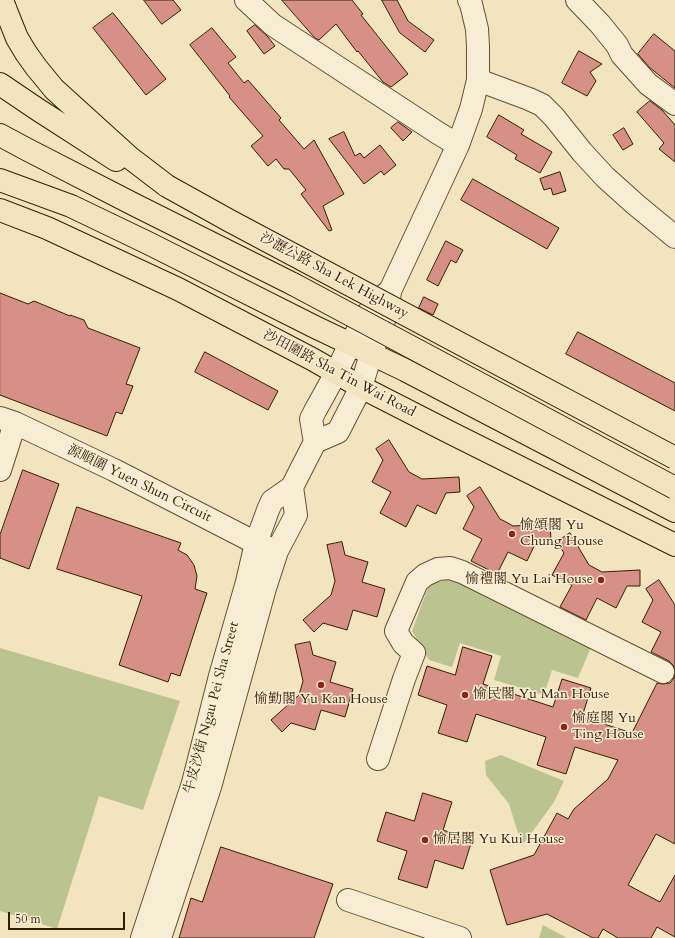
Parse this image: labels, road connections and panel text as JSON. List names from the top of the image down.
{
  "streets": {
    "main road": ["沙瀝公路 Sha Lek Highway", "沙田圍路 Sha Tin Wai Road"],
    "street": ["源順圍 Yuen Shun Circuit", "牛皮沙街 Ngau Pei Sha Street"]
  },
  "crossings": [
    ["源順圍 Yuen Shun Circuit", "牛皮沙街 Ngau Pei Sha Street"]
  ],
  "places": [
    "愉頌閣 Yu Chung House",
    "愉禮閣 Yu Lai House",
    "愉勤閣 Yu Kan House",
    "愉民閣 Yu Man House",
    "愉庭閣 Yu Ting House",
    "愉居閣 Yu Kui House"
  ],
  "scale_bar": "50 m"
}
